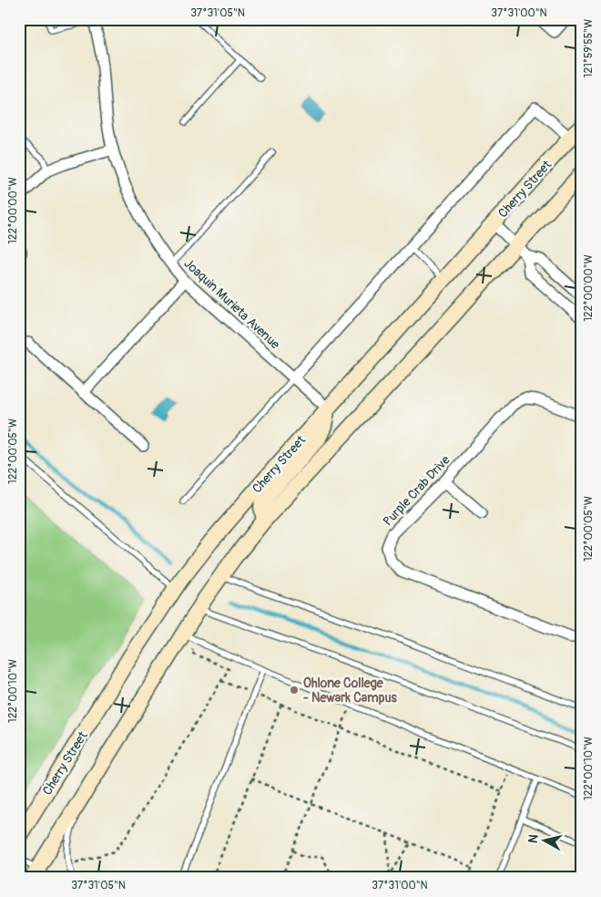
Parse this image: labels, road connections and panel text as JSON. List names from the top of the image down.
{
  "streets": {
    "main road": ["Cherry Street"],
    "street": ["Joaquin Murieta Avenue", "Purple Crab Drive"]
  },
  "crossings": [
    ["Cherry Street", "Joaquin Murieta Avenue"]
  ],
  "places": ["Ohlone College - Newark Campus"],
  "north": "left",
  "coordinates": [
    "37°31'05\"N",
    "37°31'00\"N",
    "121°59'55\"W",
    "122°00'00\"W",
    "122°00'05\"W",
    "122°00'10\"W"
  ]
}
